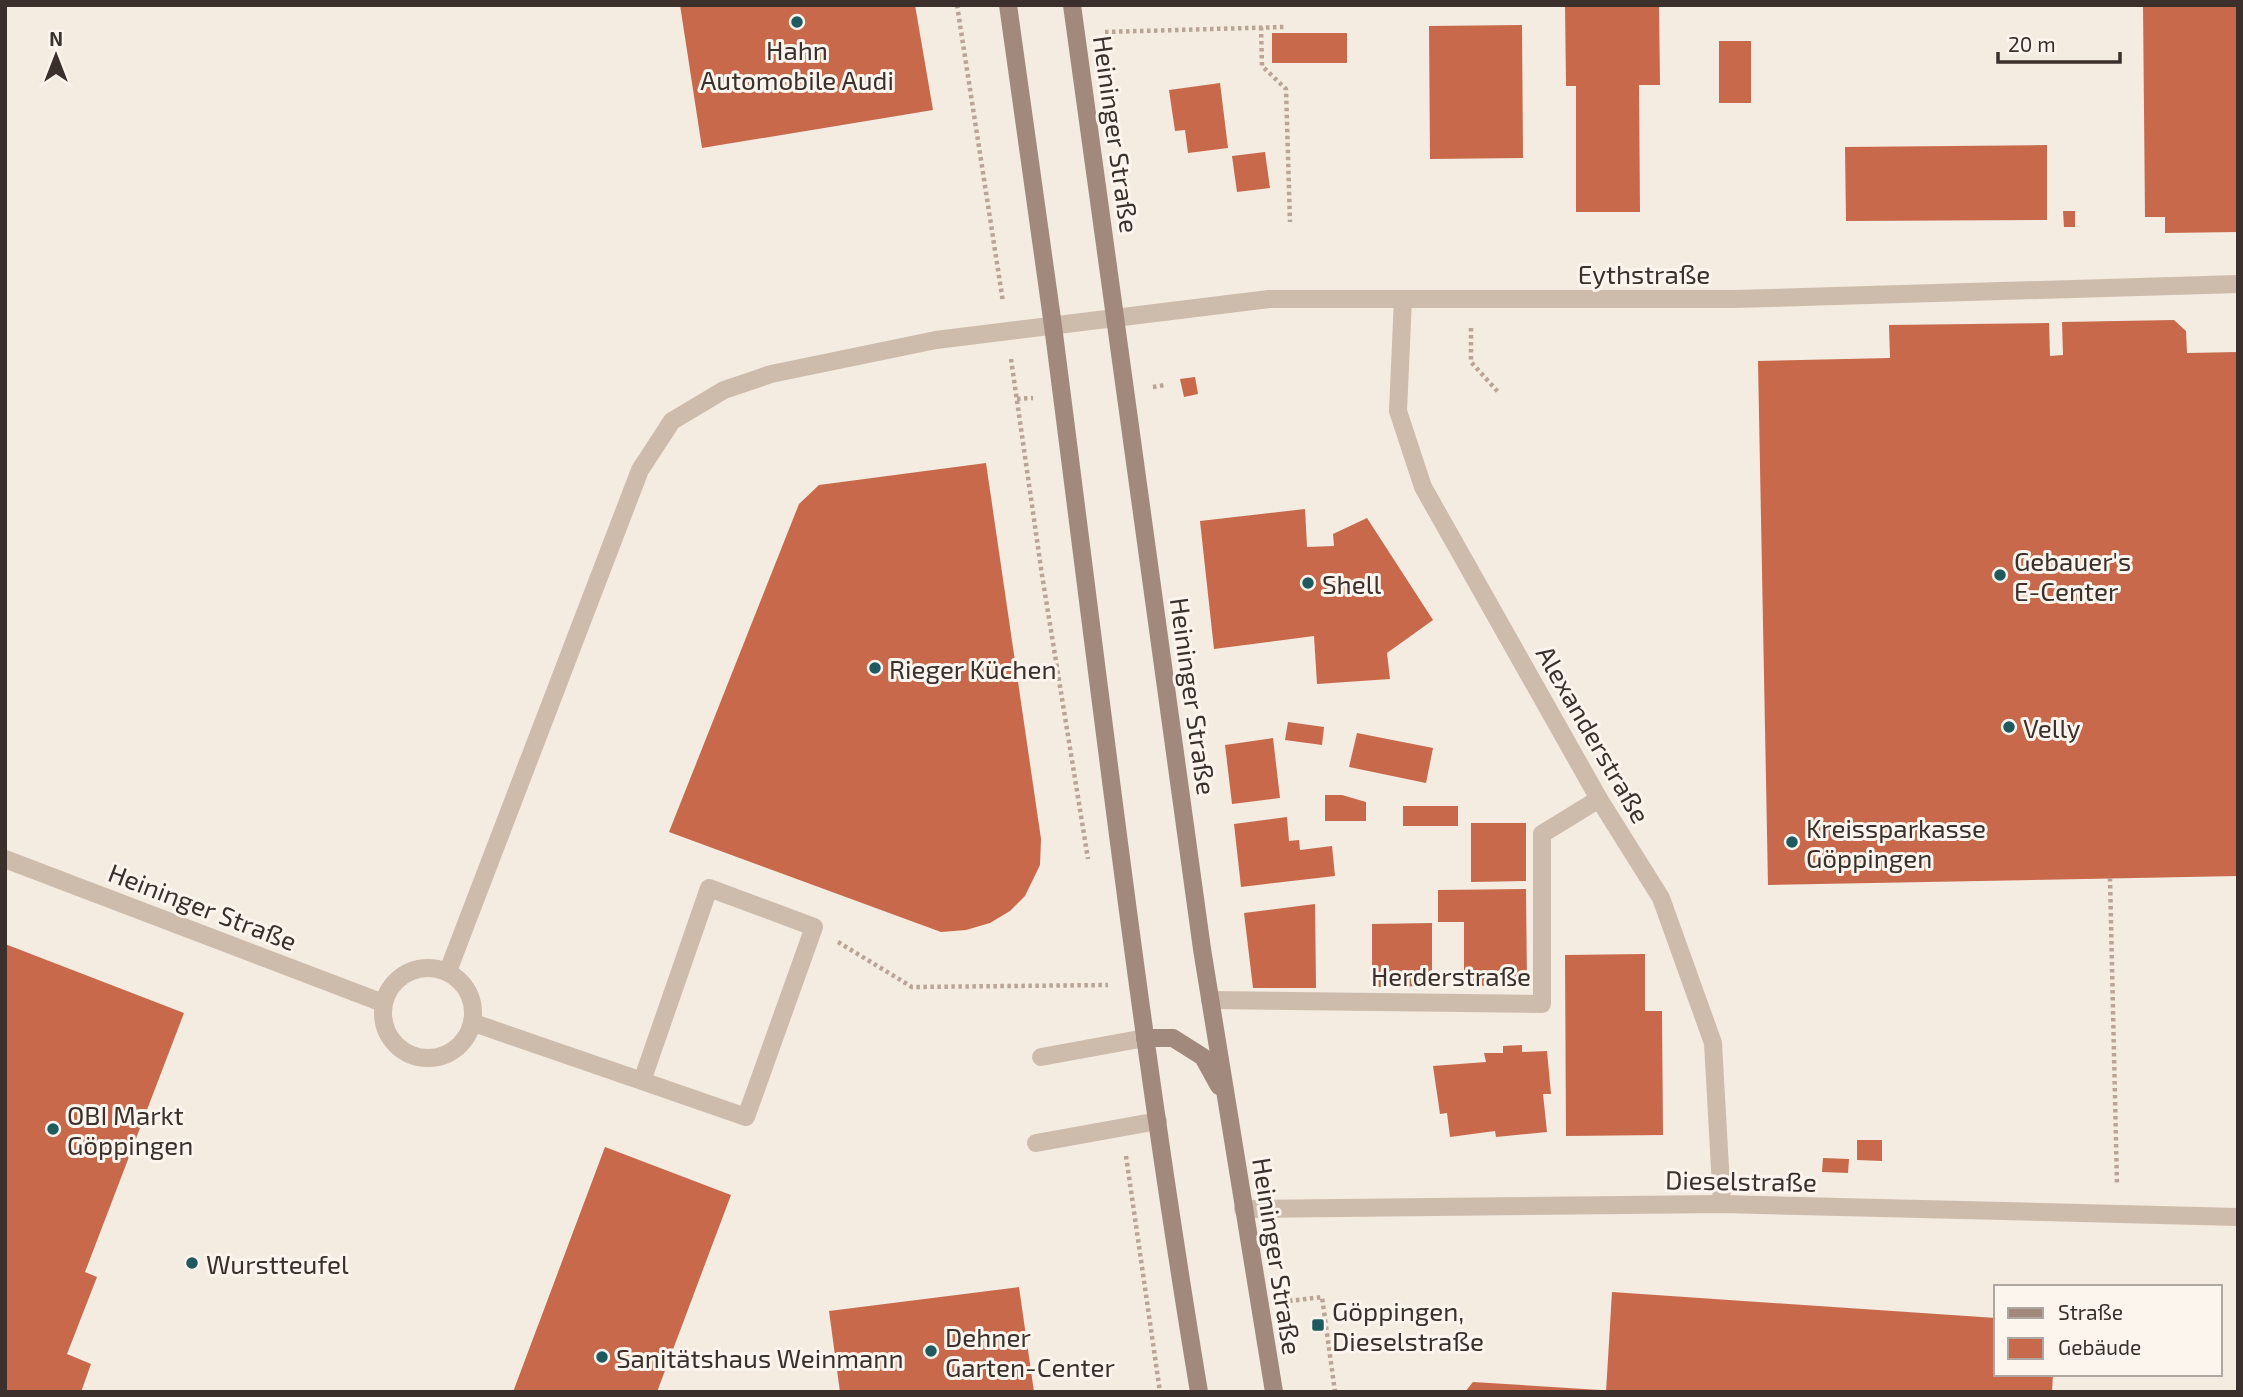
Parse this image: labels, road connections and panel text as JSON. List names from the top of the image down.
{
  "streets": {
    "main road": ["Heininger Straße"],
    "street": [
      "Eythstraße",
      "Alexanderstraße",
      "Herderstraße",
      "Dieselstraße"
    ]
  },
  "crossings": [
    ["Heininger Straße", "Eythstraße"],
    ["Heininger Straße", "Herderstraße"],
    ["Heininger Straße", "Dieselstraße"],
    ["Eythstraße", "Alexanderstraße"],
    ["Alexanderstraße", "Herderstraße"],
    ["Alexanderstraße", "Dieselstraße"]
  ],
  "places": {
    "other": [
      "Hahn Automobile Audi",
      "Gebauer's E-Center",
      "Shell",
      "Rieger Küchen",
      "Velly",
      "Kreissparkasse Göppingen",
      "OBI Markt Göppingen",
      "Wurstteufel",
      "Dehner Garten-Center",
      "Sanitätshaus Weinmann"
    ],
    "transit": ["Göppingen, Dieselstraße"]
  },
  "legend": ["Straße", "Gebäude"],
  "scale_bar": "20 m",
  "north": "top"
}
